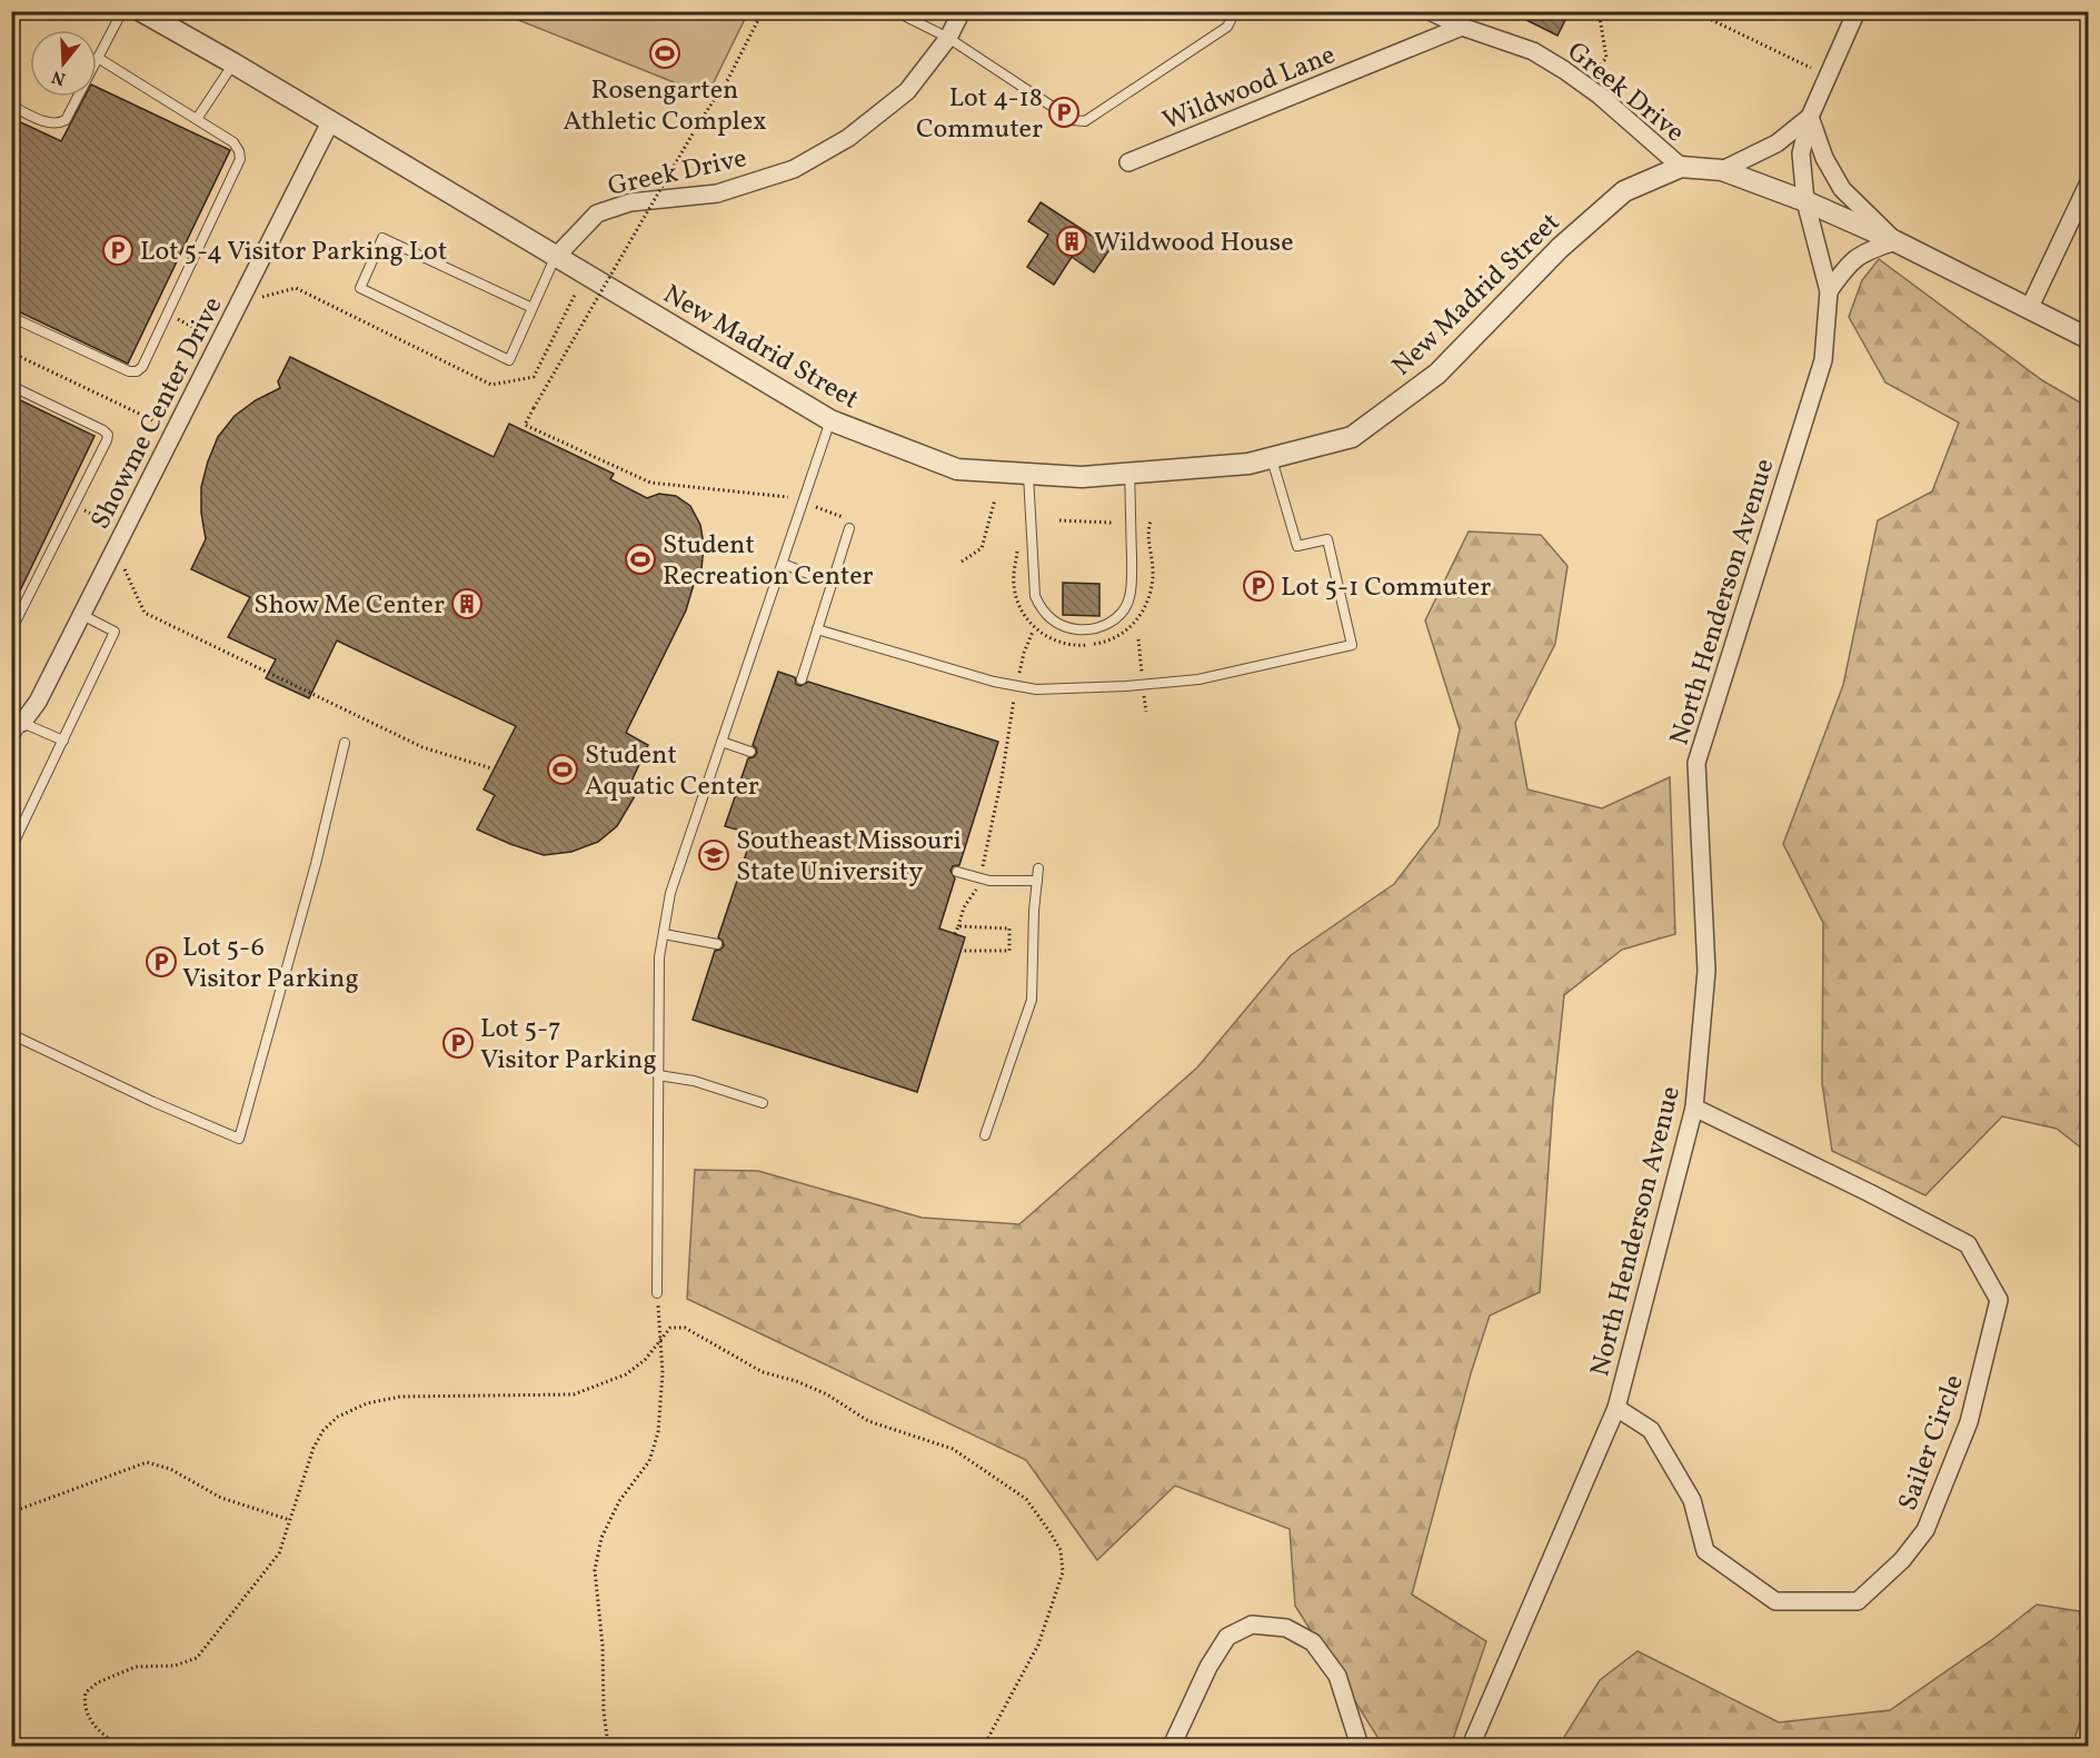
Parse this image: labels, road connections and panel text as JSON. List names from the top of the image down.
{
  "streets": {
    "street": [
      "Wildwood Lane",
      "Greek Drive",
      "New Madrid Street",
      "Showme Center Drive",
      "North Henderson Avenue",
      "Sailer Circle"
    ]
  },
  "crossings": [
    ["Wildwood Lane", "Greek Drive"],
    ["Greek Drive", "New Madrid Street"],
    ["New Madrid Street", "Showme Center Drive"],
    ["New Madrid Street", "North Henderson Avenue"],
    ["North Henderson Avenue", "Sailer Circle"]
  ],
  "places": {
    "sports": ["Rosengarten Athletic Complex", "Student Recreation Center", "Student Aquatic Center"],
    "parking": [
      "Lot 4-18 Commuter",
      "Lot 5-4 Visitor Parking Lot",
      "Lot 5-1 Commuter",
      "Lot 5-6 Visitor Parking",
      "Lot 5-7 Visitor Parking"
    ],
    "building": ["Wildwood House", "Show Me Center"],
    "school or university": ["Southeast Missouri State University"]
  },
  "north": "bottom"
}
